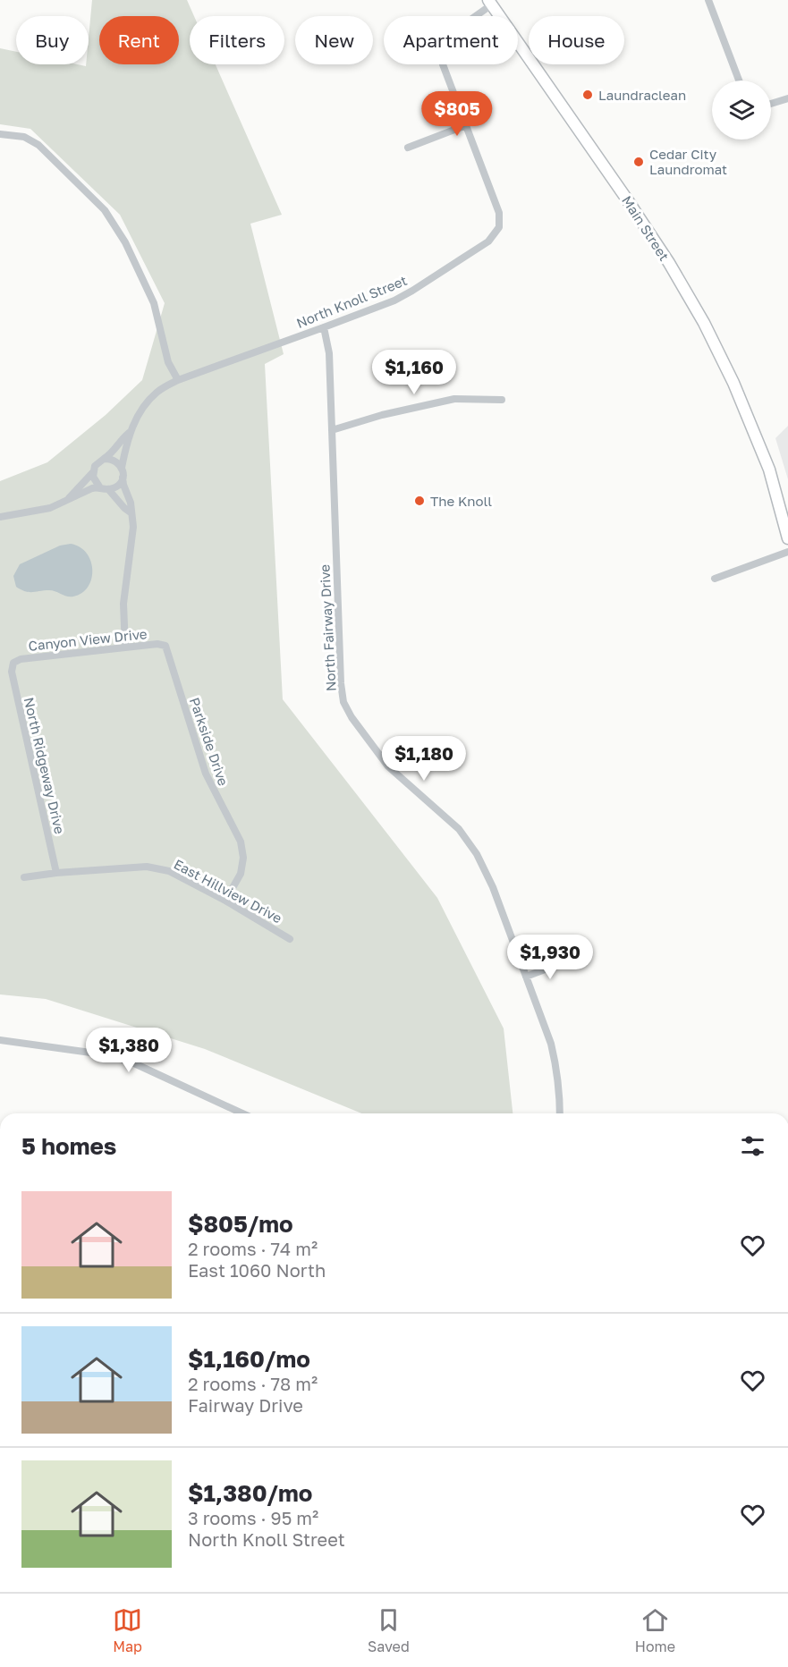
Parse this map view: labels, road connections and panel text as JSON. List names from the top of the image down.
{
  "streets": {
    "main road": ["Main Street"],
    "street": [
      "North Knoll Street",
      "North Fairway Drive",
      "Canyon View Drive",
      "Parkside Drive",
      "North Ridgeway Drive",
      "East Hillview Drive"
    ]
  },
  "crossings": [
    ["Main Street", "North Knoll Street"],
    ["North Knoll Street", "North Fairway Drive"],
    ["North Knoll Street", "Canyon View Drive"],
    ["Canyon View Drive", "Parkside Drive"],
    ["Canyon View Drive", "North Ridgeway Drive"],
    ["Parkside Drive", "East Hillview Drive"],
    ["North Ridgeway Drive", "East Hillview Drive"]
  ],
  "places": ["Laundraclean", "Cedar City Laundromat", "The Knoll"],
  "page": {
    "chip": [
      "Buy",
      "Rent",
      "Filters",
      "New",
      "Apartment",
      "House"
    ],
    "price": [
      "$805",
      "$1,160",
      "$1,180",
      "$1,930",
      "$1,380"
    ],
    "heading": "5 homes",
    "list": [
      {
        "name": "$805/mo",
        "note": "2 rooms · 74 m² · East 1060 North"
      },
      {
        "name": "$1,160/mo",
        "note": "2 rooms · 78 m² · Fairway Drive"
      },
      {
        "name": "$1,380/mo",
        "note": "3 rooms · 95 m² · North Knoll Street"
      }
    ],
    "tabs": ["Map", "Saved", "Home"]
  }
}
